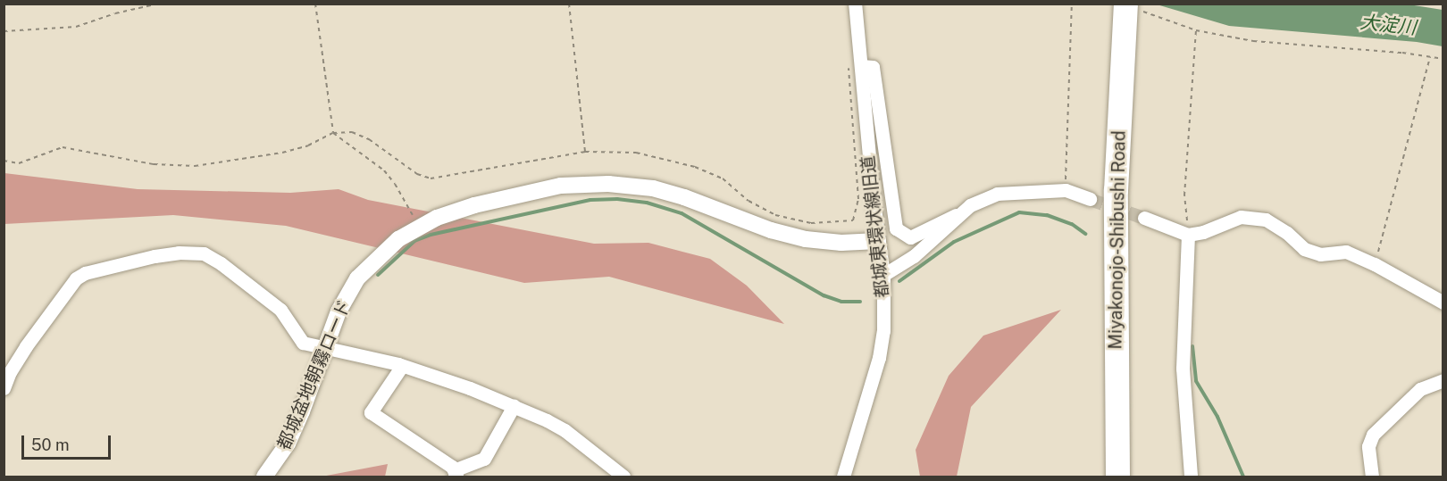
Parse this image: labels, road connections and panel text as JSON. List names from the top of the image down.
{
  "streets": {
    "highway": ["Miyakonojo-Shibushi Road"],
    "street": ["都城東環状線旧道", "都城盆地朝霧ロード"]
  },
  "crossings": [
    ["都城東環状線旧道", "都城盆地朝霧ロード"]
  ],
  "water": ["大淀川"],
  "scale_bar": "50 m"
}
